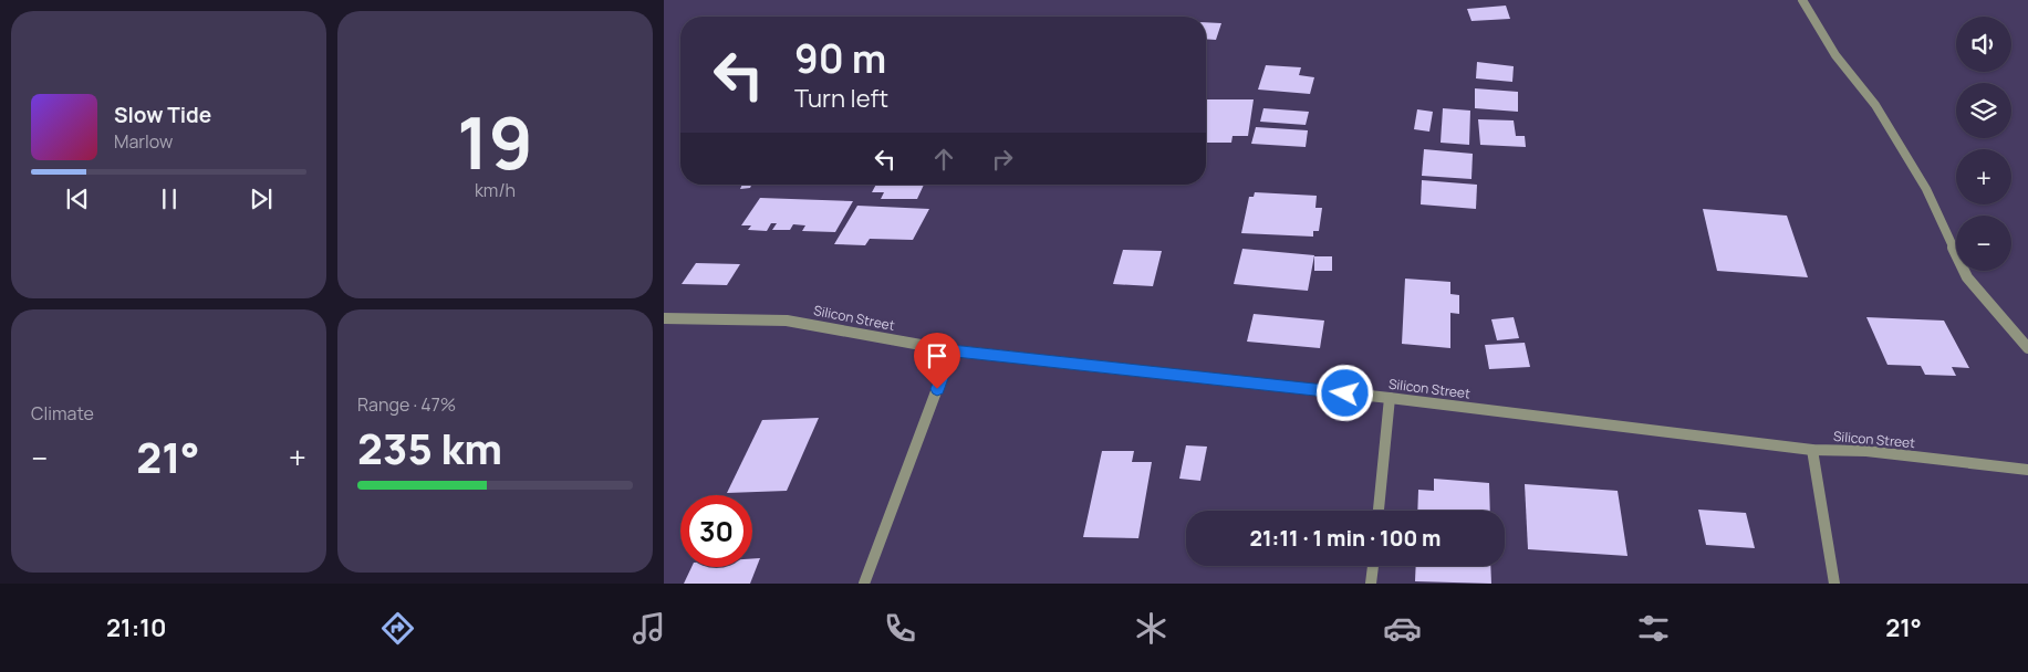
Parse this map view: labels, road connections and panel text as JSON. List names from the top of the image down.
{
  "streets": {
    "street": ["Silicon Street"]
  },
  "page": {
    "tile": [
      ["19", "km/h"],
      "Climate",
      ["Range · 47%", "235 km"]
    ],
    "map_buttons": ["+", "−"],
    "turn": ["90 m", "Turn left"],
    "song": ["Slow Tide", "Marlow"],
    "heat": ["−", "21°", "+"],
    "limit": "30",
    "trip": "21:11 · 1 min · 100 m",
    "tabs": ["21:10", "21°"]
  }
}
